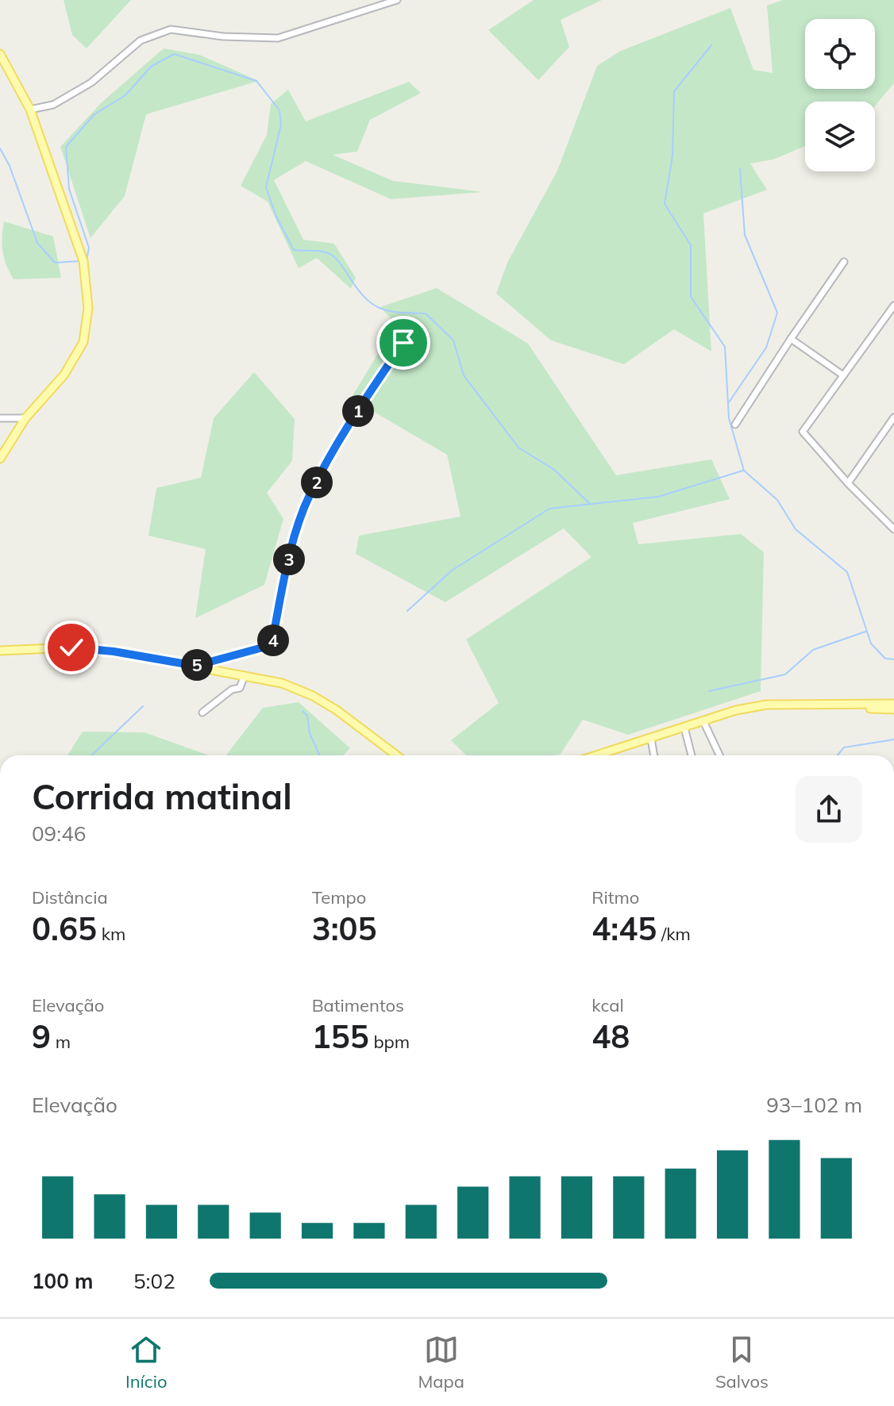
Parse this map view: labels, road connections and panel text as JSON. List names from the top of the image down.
{
  "page": {
    "pins": [
      "1",
      "2",
      "3",
      "4",
      "5"
    ],
    "heading": ["Corrida matinal", "09:46"],
    "stats": [
      ["Distância", "0.65 km"],
      ["Tempo", "3:05"],
      ["Ritmo", "4:45 /km"],
      ["Elevação", "9 m"],
      ["Batimentos", "155 bpm"],
      ["kcal", "48"]
    ],
    "chart": ["Elevação", "93–102 m"],
    "list": [
      {
        "name": "100 m",
        "note": "5:02"
      }
    ],
    "tabs": ["Início", "Mapa", "Salvos"]
  }
}
